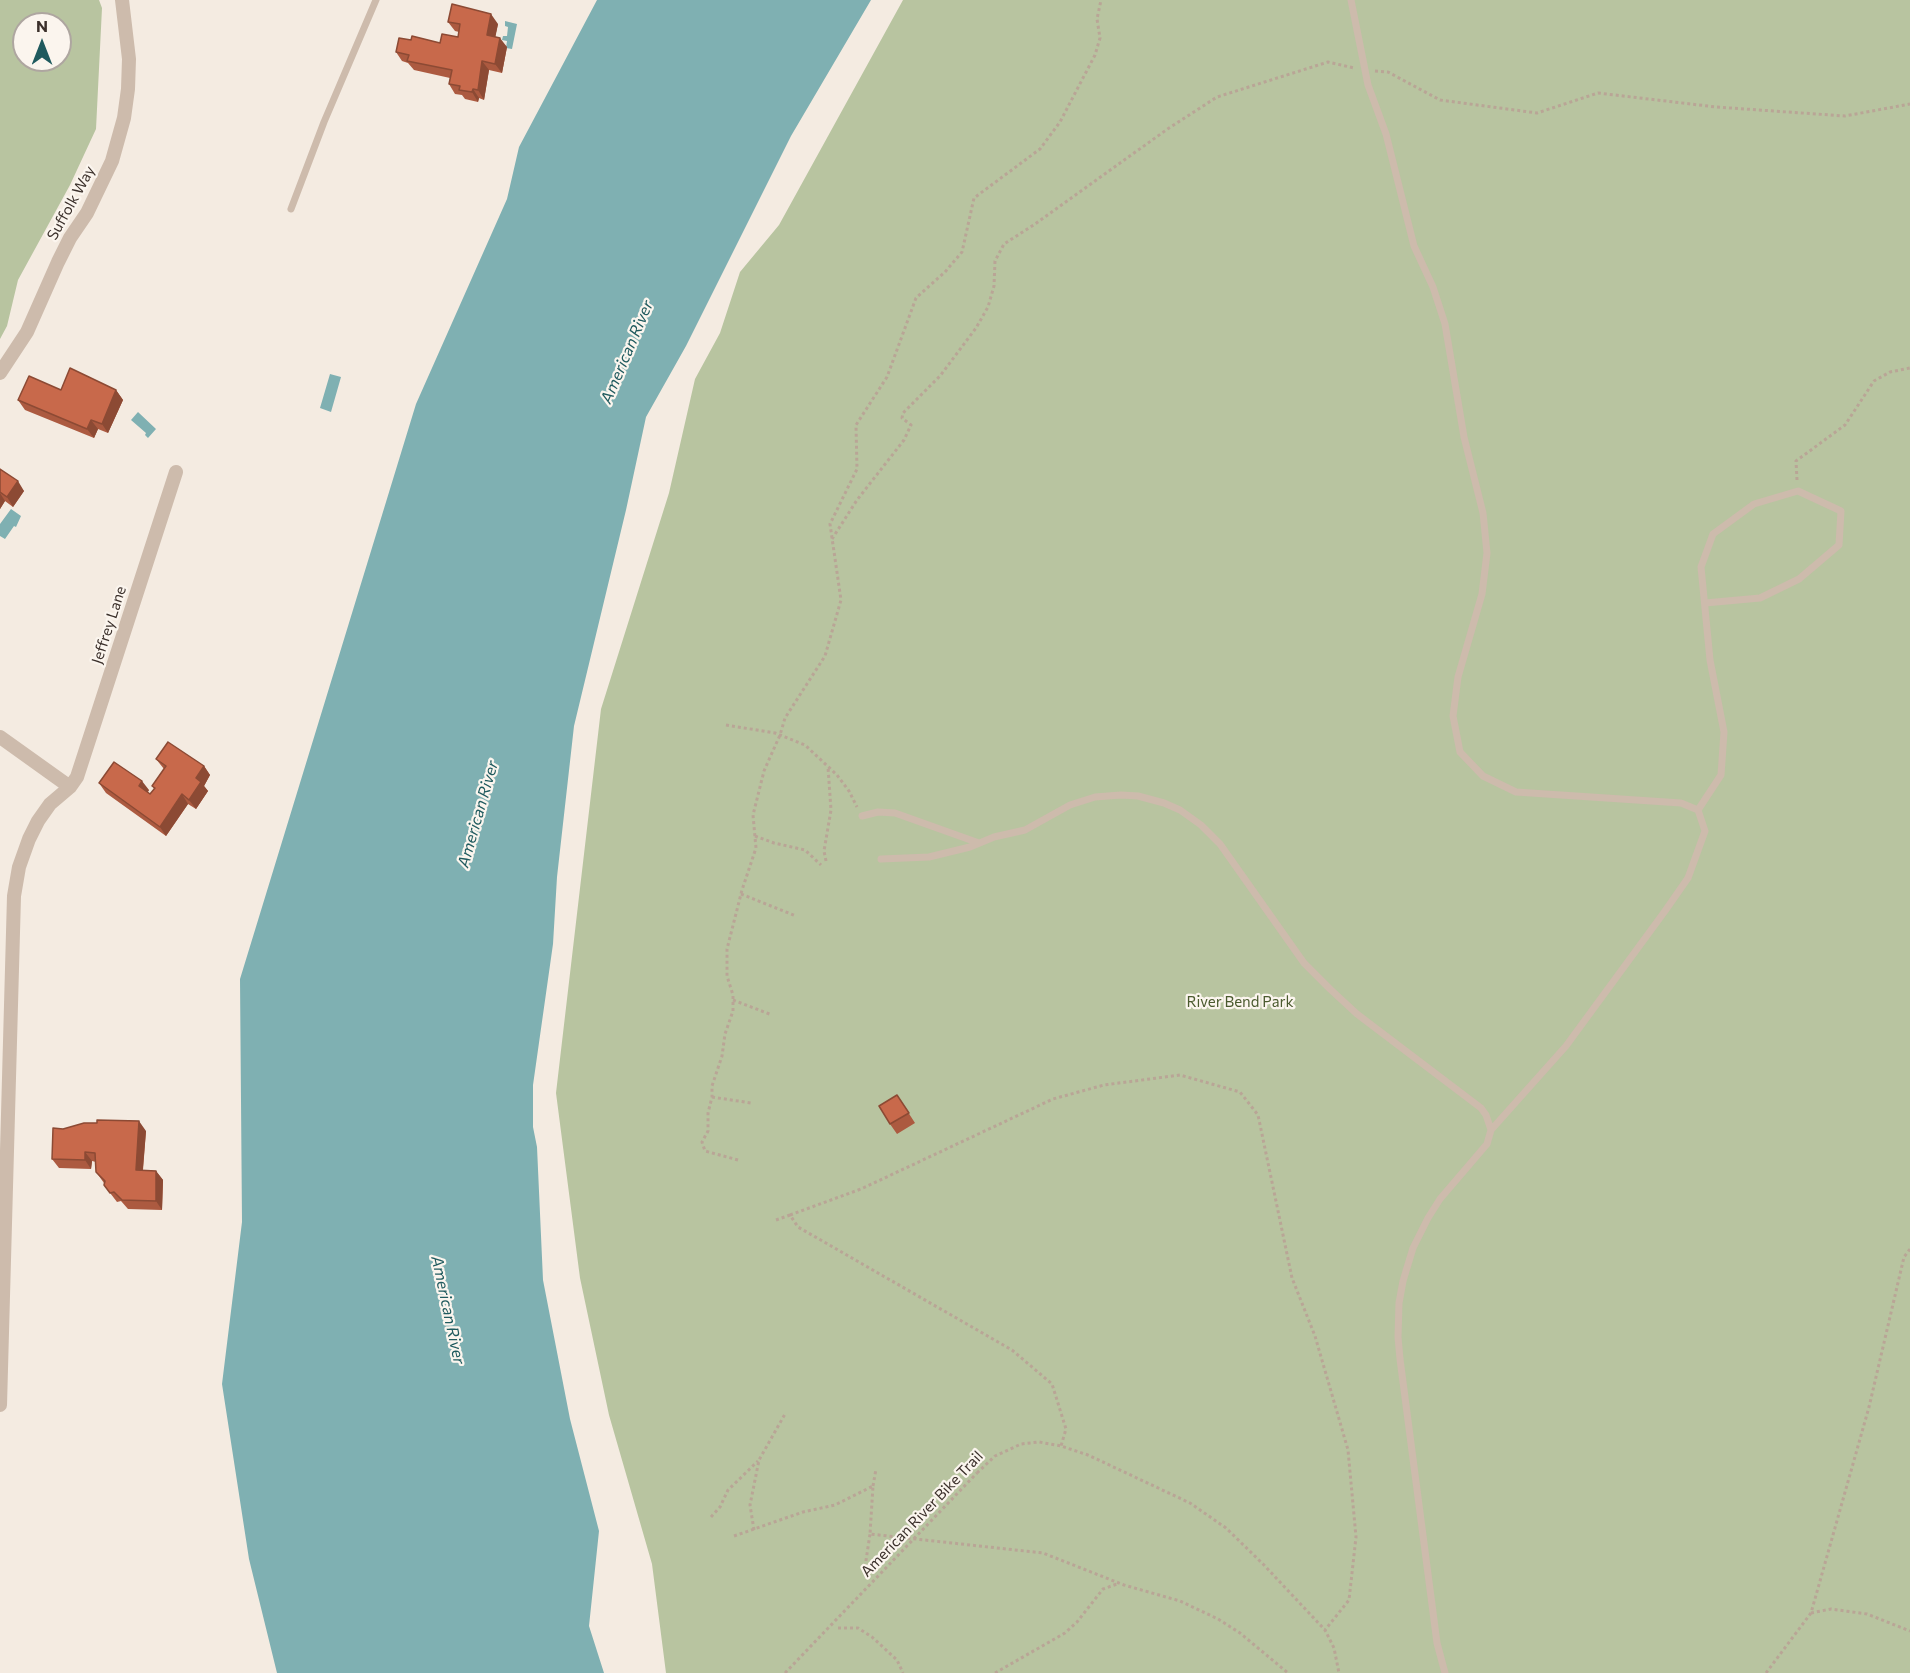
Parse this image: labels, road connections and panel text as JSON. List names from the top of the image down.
{
  "streets": {
    "street": ["Suffolk Way", "Jeffrey Lane"],
    "path": ["American River Bike Trail"]
  },
  "water": ["American River"],
  "parks": ["River Bend Park"],
  "north": "top"
}
